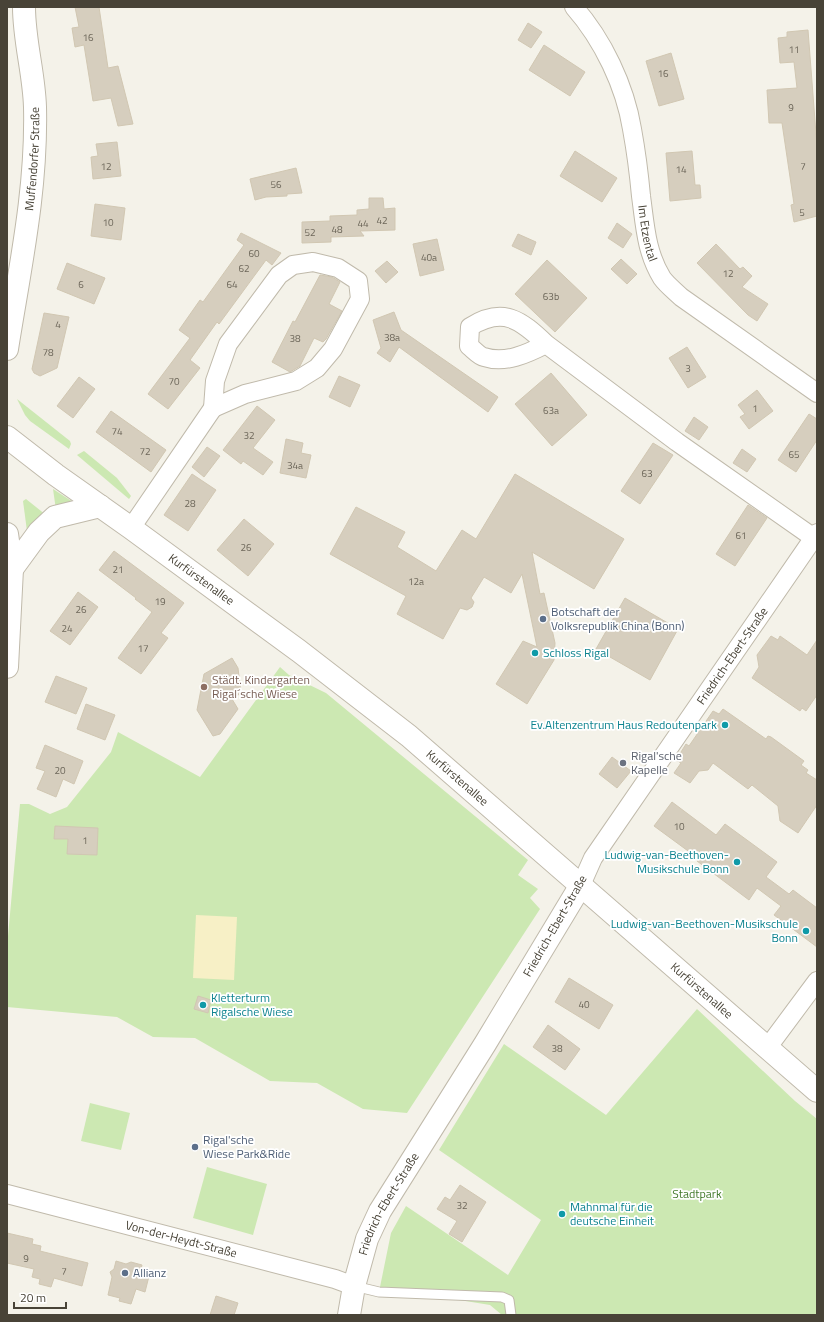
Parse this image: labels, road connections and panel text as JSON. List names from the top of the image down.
{
  "streets": {
    "street": [
      "Muffendorfer Straße",
      "Im Etzental",
      "Kurfürstenallee",
      "Friedrich-Ebert-Straße",
      "Von-der-Heydt-Straße"
    ]
  },
  "crossings": [
    ["Kurfürstenallee", "Friedrich-Ebert-Straße"],
    ["Friedrich-Ebert-Straße", "Von-der-Heydt-Straße"]
  ],
  "parks": ["Stadtpark"],
  "places": [
    "Botschaft der Volksrepublik China (Bonn)",
    "Schloss Rigal",
    "Städt. Kindergarten Rigal´sche Wiese",
    "Ev.Altenzentrum Haus Redoutenpark",
    "Rigal'sche Kapelle",
    "Ludwig-van-Beethoven- Musikschule Bonn",
    "Ludwig-van-Beethoven-Musikschule Bonn",
    "Kletterturm Rigalsche Wiese",
    "Rigal'sche Wiese Park&Ride",
    "Mahnmal für die deutsche Einheit",
    "Allianz"
  ],
  "house_numbers": [
    "16",
    "11",
    "16",
    "9",
    "12",
    "7",
    "14",
    "56",
    "5",
    "42",
    "10",
    "44",
    "48",
    "52",
    "60",
    "40a",
    "62",
    "12",
    "6",
    "64",
    "63b",
    "4",
    "38a",
    "38",
    "78",
    "3",
    "70",
    "1",
    "63a",
    "74",
    "32",
    "72",
    "65",
    "34a",
    "63",
    "28",
    "61",
    "26",
    "21",
    "12a",
    "19",
    "26",
    "24",
    "17",
    "20",
    "10",
    "1",
    "40",
    "38",
    "32",
    "9",
    "7"
  ],
  "scale_bar": "20 m"
}
